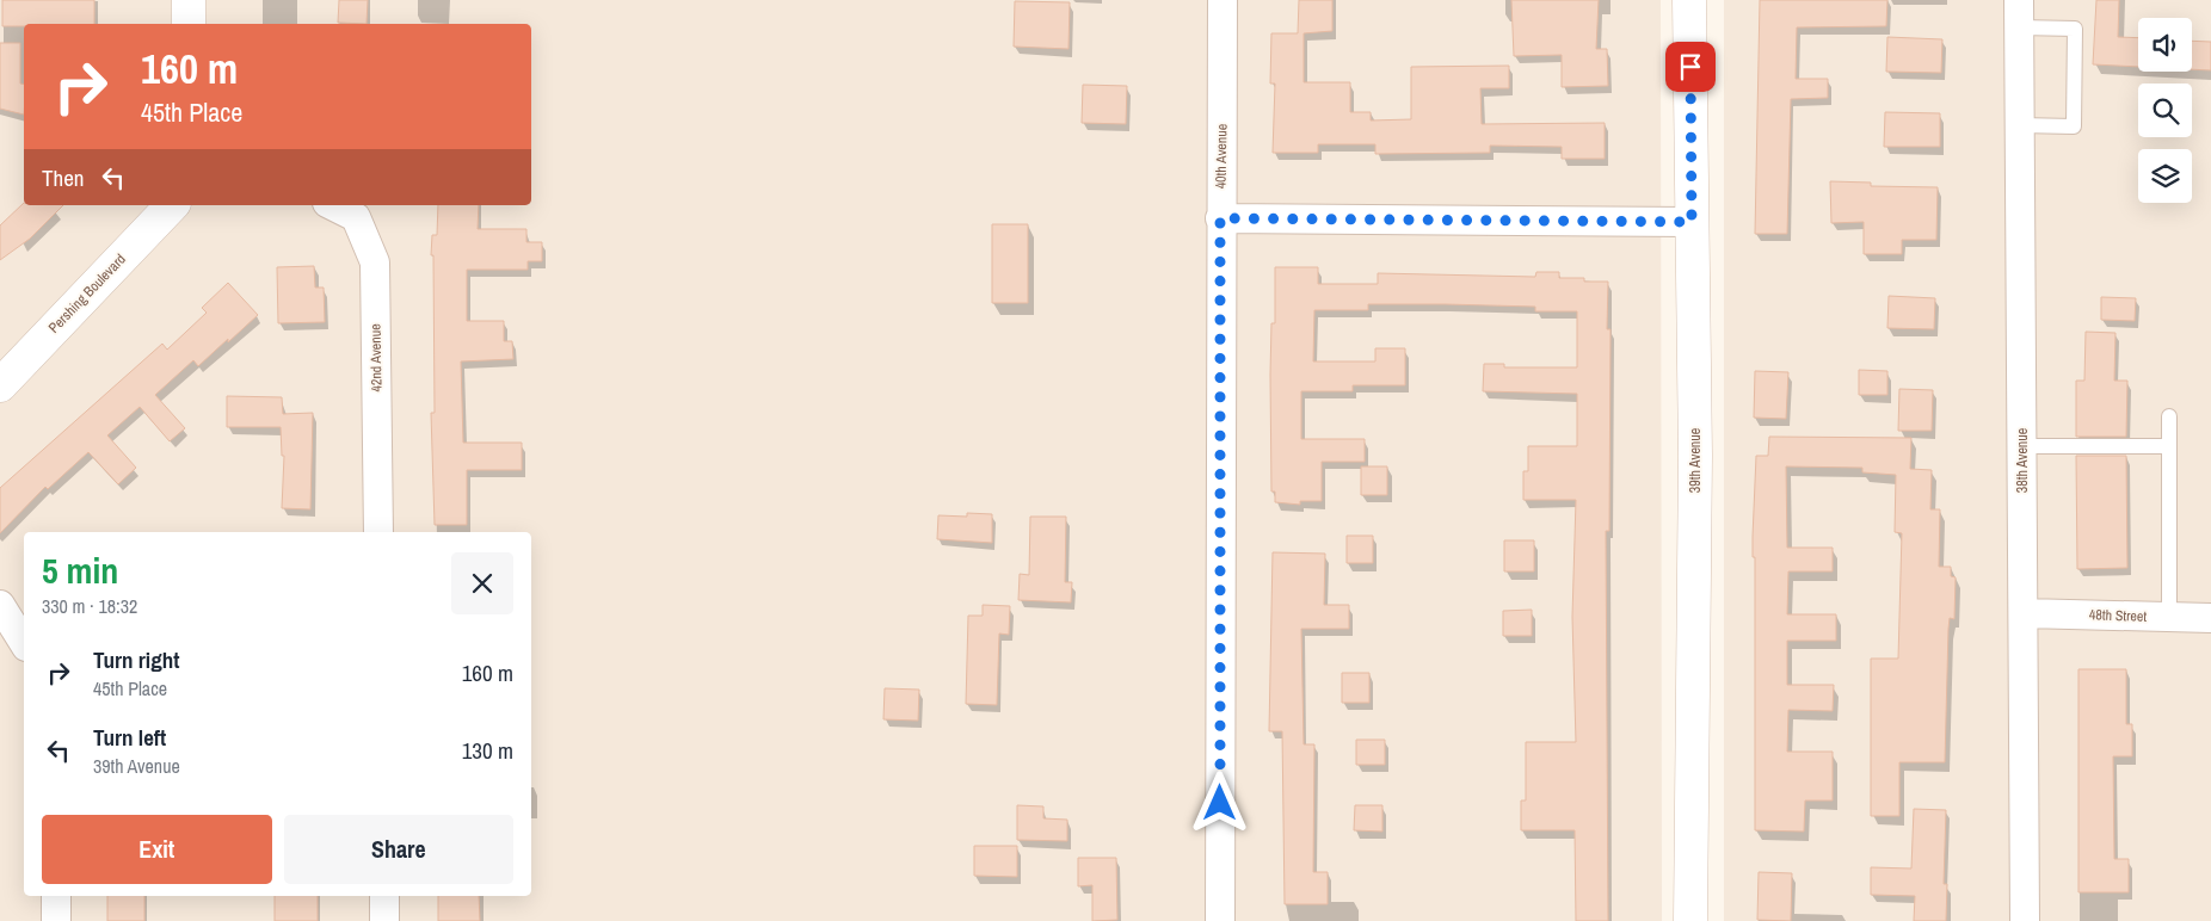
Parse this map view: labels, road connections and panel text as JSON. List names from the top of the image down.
{
  "streets": {
    "main road": ["Pershing Boulevard", "39th Avenue"],
    "street": [
      "40th Avenue",
      "42nd Avenue",
      "38th Avenue",
      "48th Street"
    ]
  },
  "crossings": [
    ["38th Avenue", "48th Street"]
  ],
  "page": {
    "turn": ["160 m", "45th Place"],
    "then": "Then",
    "heading": ["5 min", "330 m · 18:32"],
    "list": [
      {
        "name": "Turn right",
        "note": "45th Place",
        "value": "160 m"
      },
      {
        "name": "Turn left",
        "note": "39th Avenue",
        "value": "130 m"
      }
    ],
    "buttons": ["Exit", "Share"]
  }
}
